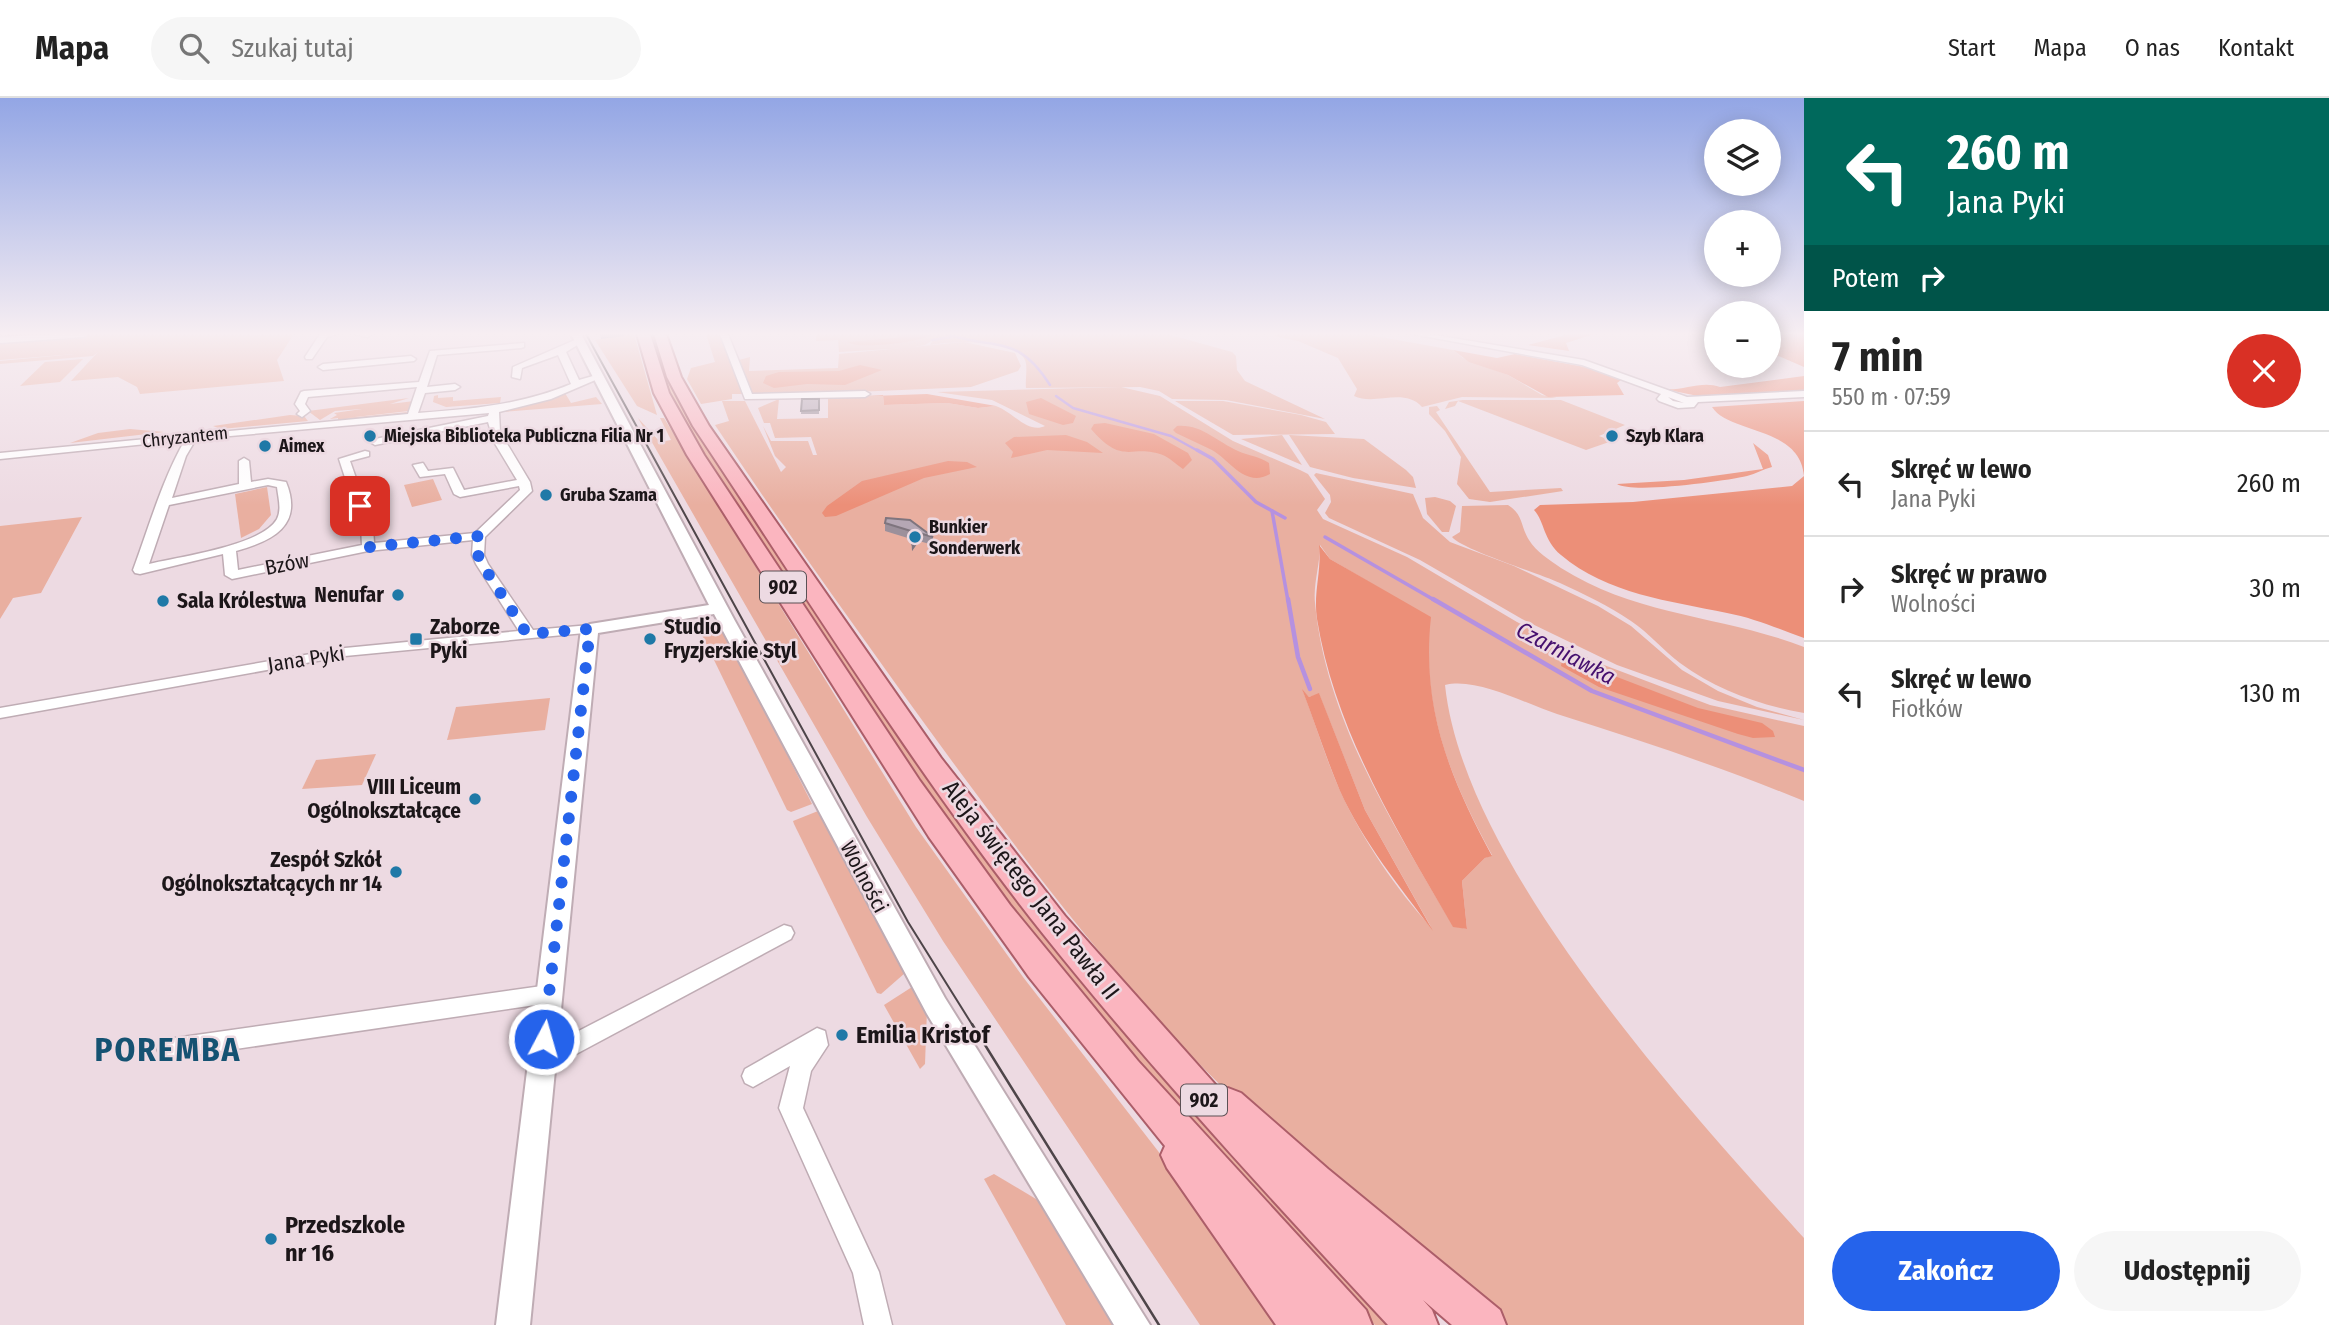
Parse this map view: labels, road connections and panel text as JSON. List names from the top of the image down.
{
  "streets": {
    "main road": ["902", "Aleja świętego Jana Pawła II"],
    "street": [
      "Chryzantem",
      "Bzów",
      "Jana Pyki",
      "Wolności"
    ]
  },
  "crossings": [
    ["Chryzantem", "Bzów"],
    ["902", "Aleja świętego Jana Pawła II"],
    ["Jana Pyki", "Wolności"]
  ],
  "districts": ["POREMBA"],
  "water": ["Czarniawka"],
  "places": {
    "other": [
      "Miejska Biblioteka Publiczna Filia Nr 1",
      "Szyb Klara",
      "Aimex",
      "Gruba Szama",
      "Bunkier Sonderwerk",
      "Nenufar",
      "Sala Królestwa",
      "Studio Fryzjerskie Styl",
      "VIII Liceum Ogólnokształcące",
      "Zespół Szkół Ogólnokształcących nr 14",
      "Emilia Kristof",
      "Przedszkole nr 16"
    ],
    "transit": ["Zaborze Pyki"]
  },
  "page": {
    "header": "Mapa",
    "search": "Szukaj tutaj",
    "nav": [
      "Start",
      "Mapa",
      "O nas",
      "Kontakt"
    ],
    "turn": ["260 m", "Jana Pyki"],
    "map_buttons": ["+", "−"],
    "then": "Potem",
    "heading": ["7 min", "550 m · 07:59"],
    "list": [
      {
        "name": "Skręć w lewo",
        "note": "Jana Pyki",
        "value": "260 m"
      },
      {
        "name": "Skręć w prawo",
        "note": "Wolności",
        "value": "30 m"
      },
      {
        "name": "Skręć w lewo",
        "note": "Fiołków",
        "value": "130 m"
      }
    ],
    "buttons": ["Zakończ", "Udostępnij"]
  }
}
